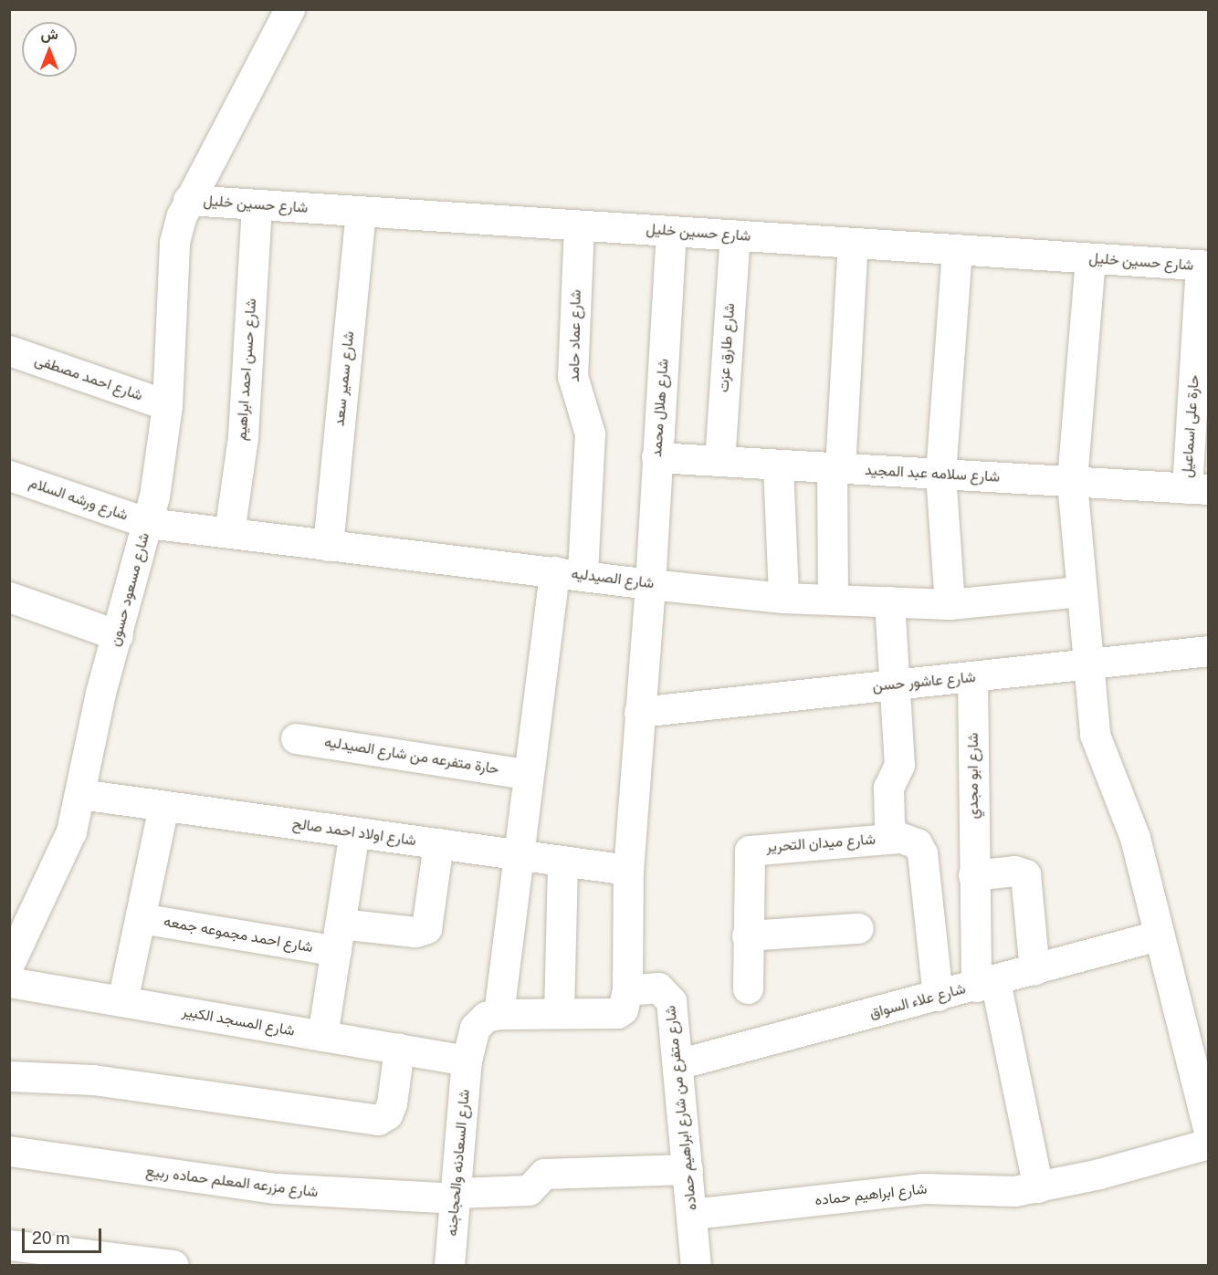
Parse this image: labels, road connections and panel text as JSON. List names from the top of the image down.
{
  "streets": {
    "street": [
      "شارع حسين خليل",
      "شارع عماد حامد",
      "شارع طارق عزت",
      "شارع حسن احمد ابراهيم",
      "شارع احمد مصطفى",
      "شارع سمير سعد",
      "شارع هلال محمد",
      "حارة على اسماعيل",
      "شارع سلامه عبد المجيد",
      "شارع ورشه السلام",
      "شارع الصيدليه",
      "شارع مسعود حسون",
      "شارع عاشور حسن",
      "حارة متفرعه من شارع الصيدليه",
      "شارع ابو مجدي",
      "شارع اولاد احمد صالح",
      "شارع ميدان التحرير",
      "شارع احمد مجموعه جمعه",
      "شارع علاء السواق",
      "شارع المسجد الكبير",
      "شارع متفرع من شارع ابراهيم حماده",
      "شارع السعادنه والحجاجنه",
      "شارع مزرعه المعلم حماده ربيع",
      "شارع ابراهيم حماده"
    ]
  },
  "crossings": [
    ["شارع حسين خليل", "شارع عماد حامد"],
    ["شارع حسين خليل", "شارع طارق عزت"],
    ["شارع حسين خليل", "شارع حسن احمد ابراهيم"],
    ["شارع حسين خليل", "شارع سمير سعد"],
    ["شارع حسين خليل", "شارع هلال محمد"],
    ["شارع حسين خليل", "حارة على اسماعيل"],
    ["شارع حسين خليل", "شارع مسعود حسون"],
    ["شارع عماد حامد", "شارع الصيدليه"],
    ["شارع طارق عزت", "شارع سلامه عبد المجيد"],
    ["شارع حسن احمد ابراهيم", "شارع الصيدليه"],
    ["شارع احمد مصطفى", "شارع مسعود حسون"],
    ["شارع سمير سعد", "شارع الصيدليه"],
    ["شارع هلال محمد", "شارع سلامه عبد المجيد"],
    ["شارع هلال محمد", "شارع الصيدليه"],
    ["شارع هلال محمد", "شارع عاشور حسن"],
    ["شارع هلال محمد", "شارع اولاد احمد صالح"],
    ["شارع هلال محمد", "شارع متفرع من شارع ابراهيم حماده"],
    ["حارة على اسماعيل", "شارع سلامه عبد المجيد"],
    ["شارع ورشه السلام", "شارع الصيدليه"],
    ["شارع ورشه السلام", "شارع مسعود حسون"],
    ["شارع الصيدليه", "شارع مسعود حسون"],
    ["شارع مسعود حسون", "شارع اولاد احمد صالح"],
    ["شارع عاشور حسن", "شارع ابو مجدي"],
    ["شارع ابو مجدي", "شارع علاء السواق"],
    ["شارع ابو مجدي", "شارع ابراهيم حماده"],
    ["شارع اولاد احمد صالح", "شارع احمد مجموعه جمعه"],
    ["شارع علاء السواق", "شارع متفرع من شارع ابراهيم حماده"],
    ["شارع المسجد الكبير", "شارع السعادنه والحجاجنه"],
    ["شارع متفرع من شارع ابراهيم حماده", "شارع مزرعه المعلم حماده ربيع"],
    ["شارع متفرع من شارع ابراهيم حماده", "شارع ابراهيم حماده"],
    ["شارع السعادنه والحجاجنه", "شارع مزرعه المعلم حماده ربيع"]
  ],
  "scale_bar": "20 m",
  "north": "top"
}
